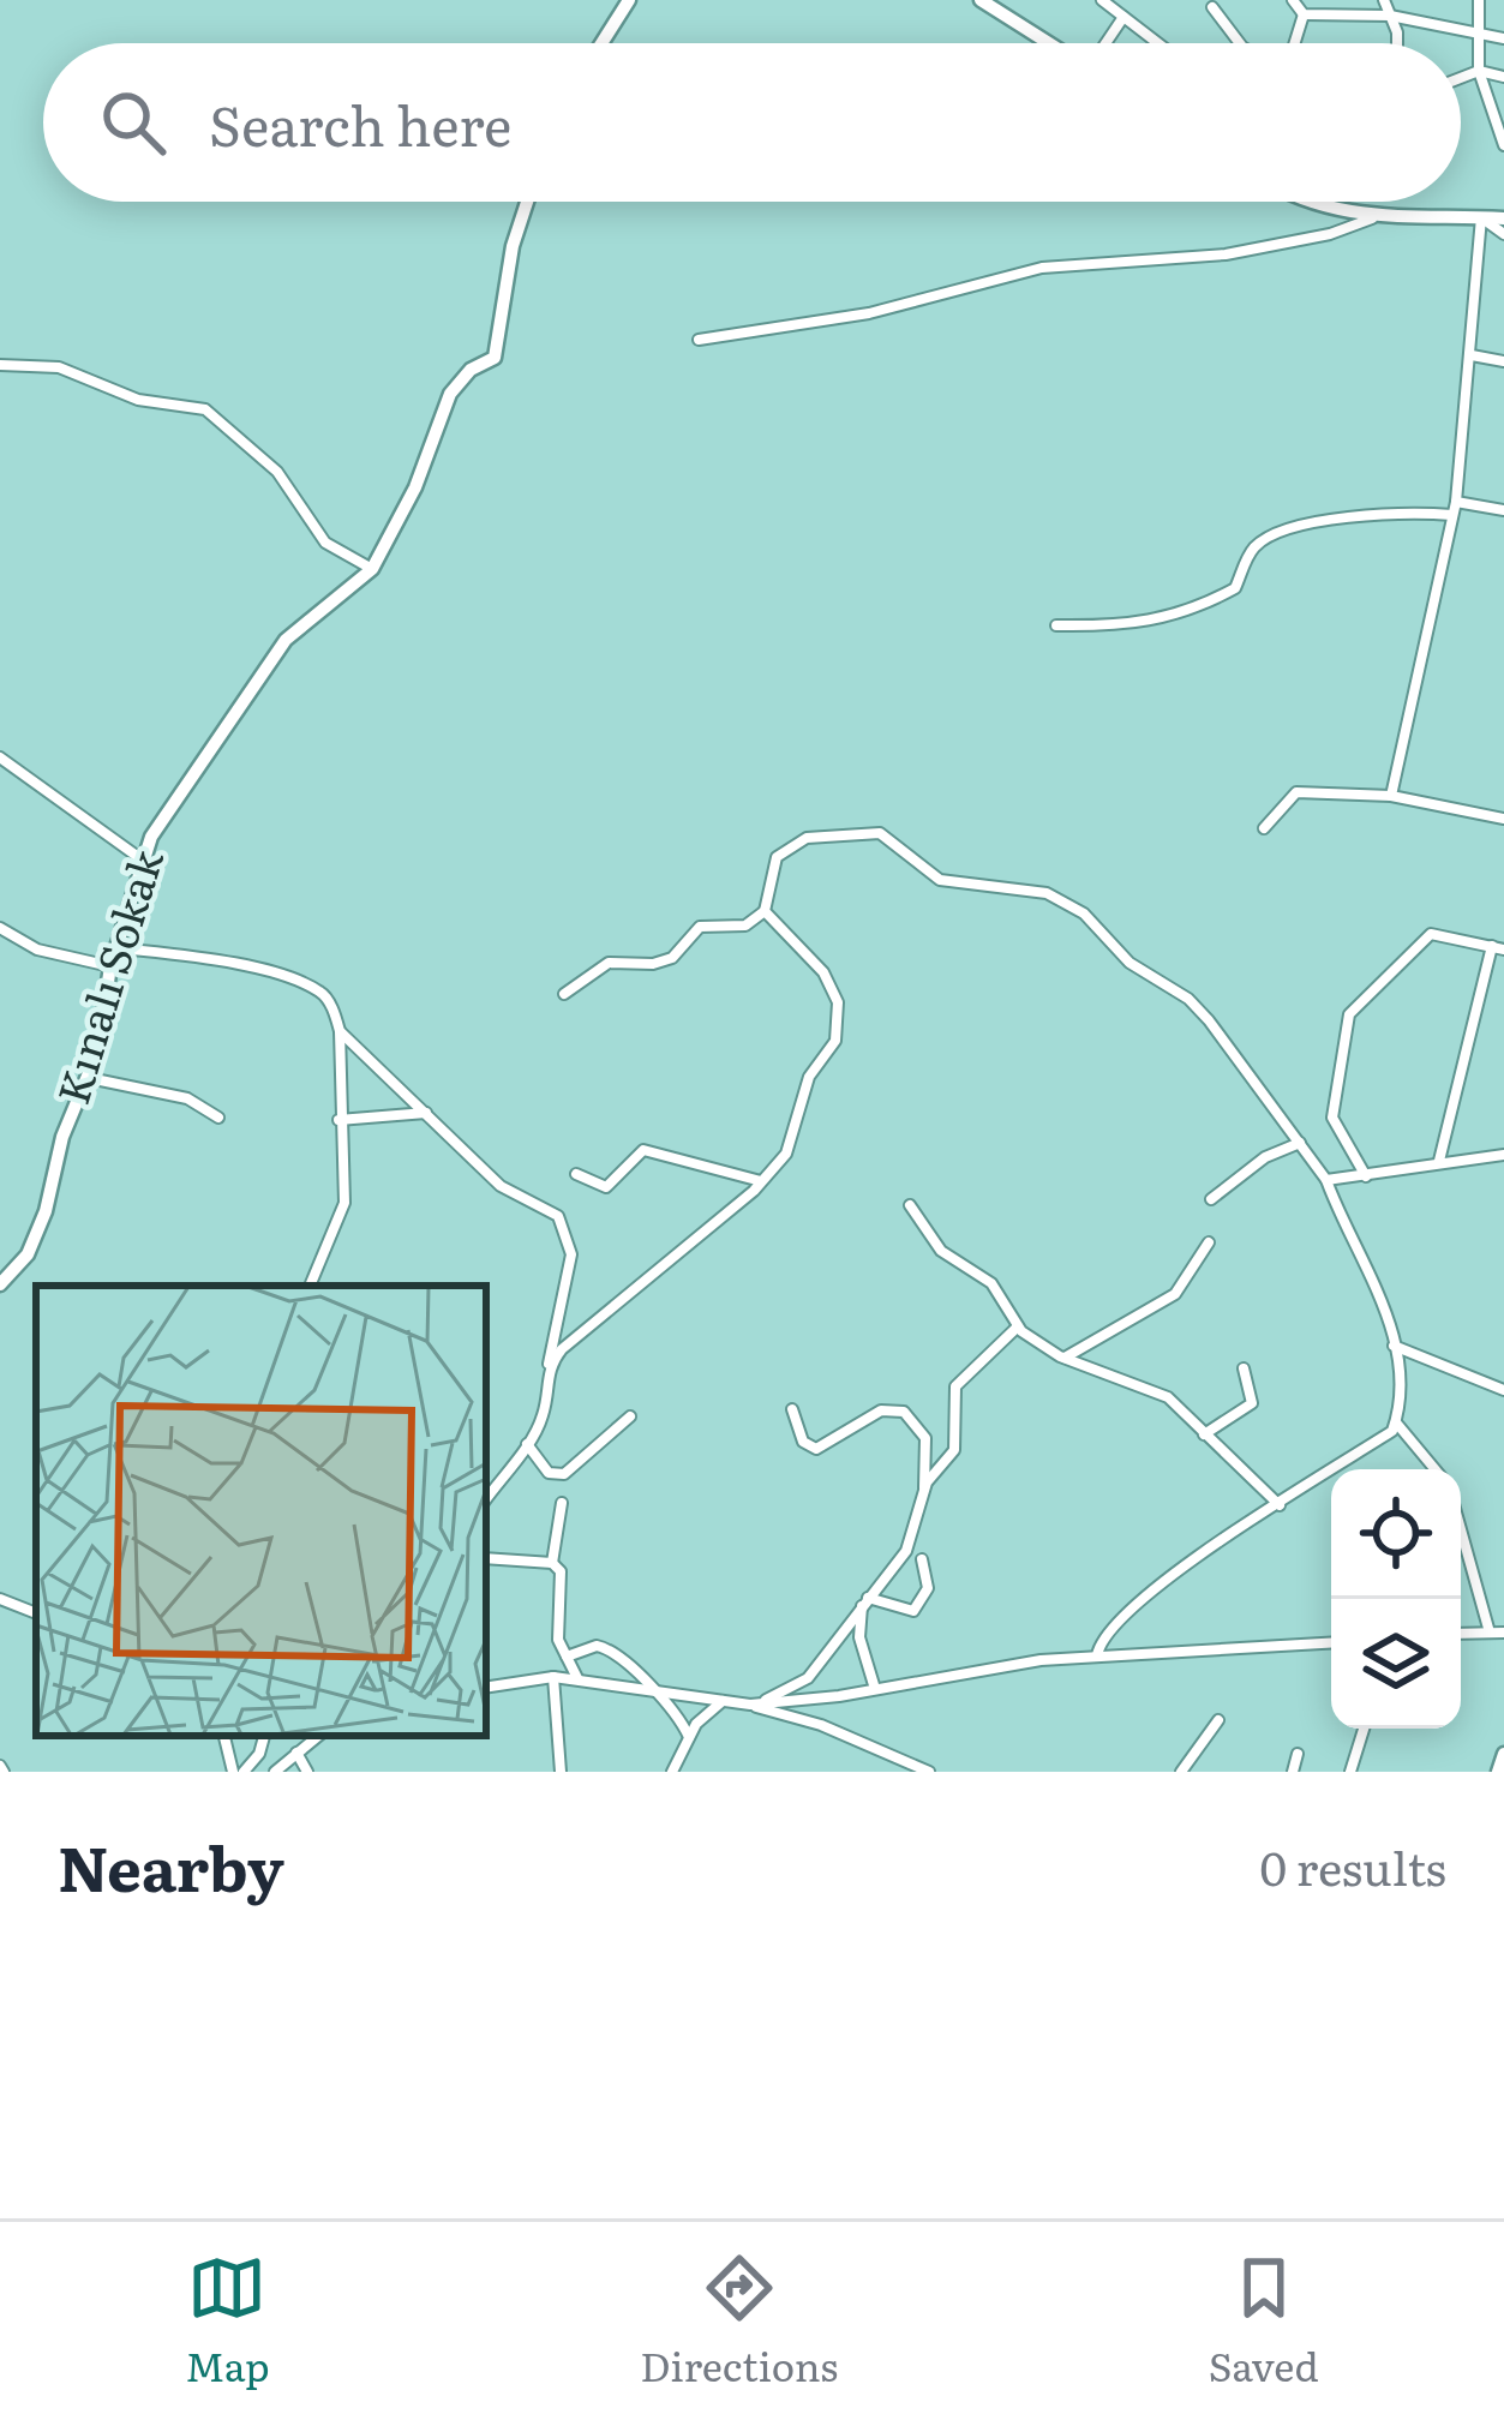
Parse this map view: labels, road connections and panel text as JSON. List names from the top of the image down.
{
  "streets": {
    "street": ["Kınalı Sokak"]
  },
  "page": {
    "search": "Search here",
    "heading": ["Nearby", "0 results"],
    "nav": ["Map", "Directions", "Saved"]
  }
}
